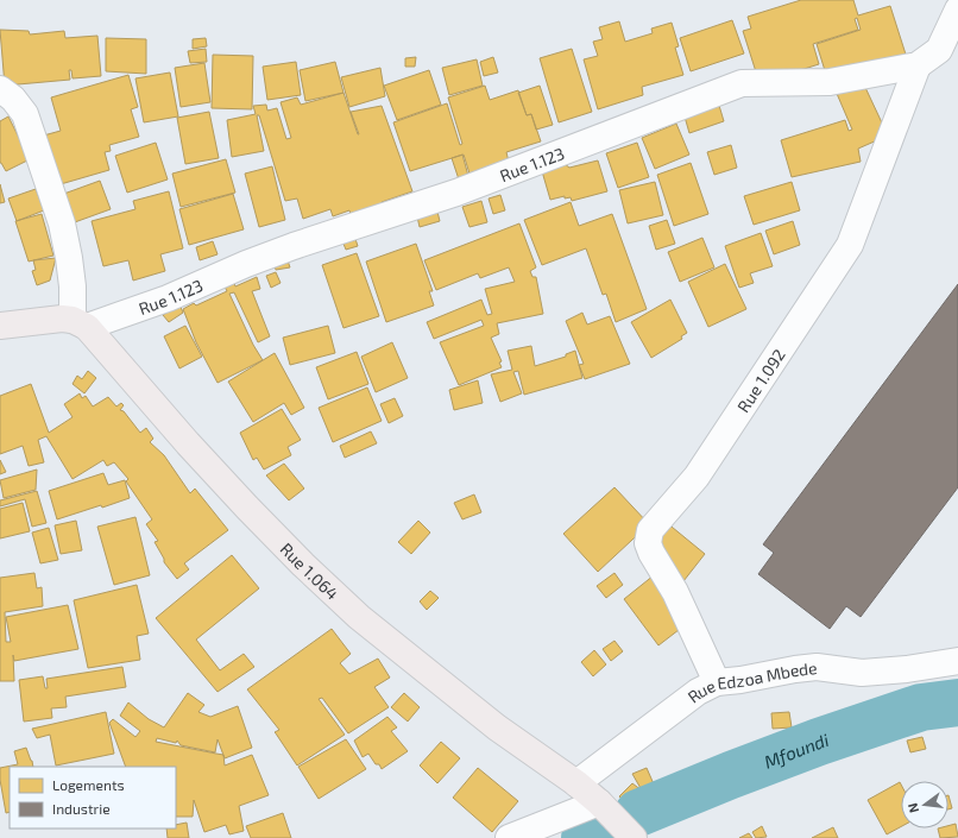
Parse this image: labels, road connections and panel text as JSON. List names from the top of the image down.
{
  "streets": {
    "main road": ["Rue 1.064"],
    "street": ["Rue 1.123", "Rue 1.092", "Rue Edzoa Mbede"]
  },
  "crossings": [
    ["Rue 1.123", "Rue 1.092"],
    ["Rue 1.123", "Rue 1.064"],
    ["Rue 1.092", "Rue Edzoa Mbede"],
    ["Rue 1.064", "Rue Edzoa Mbede"]
  ],
  "water": ["Mfoundi"],
  "legend": ["Logements", "Industrie"],
  "north": "left"
}
